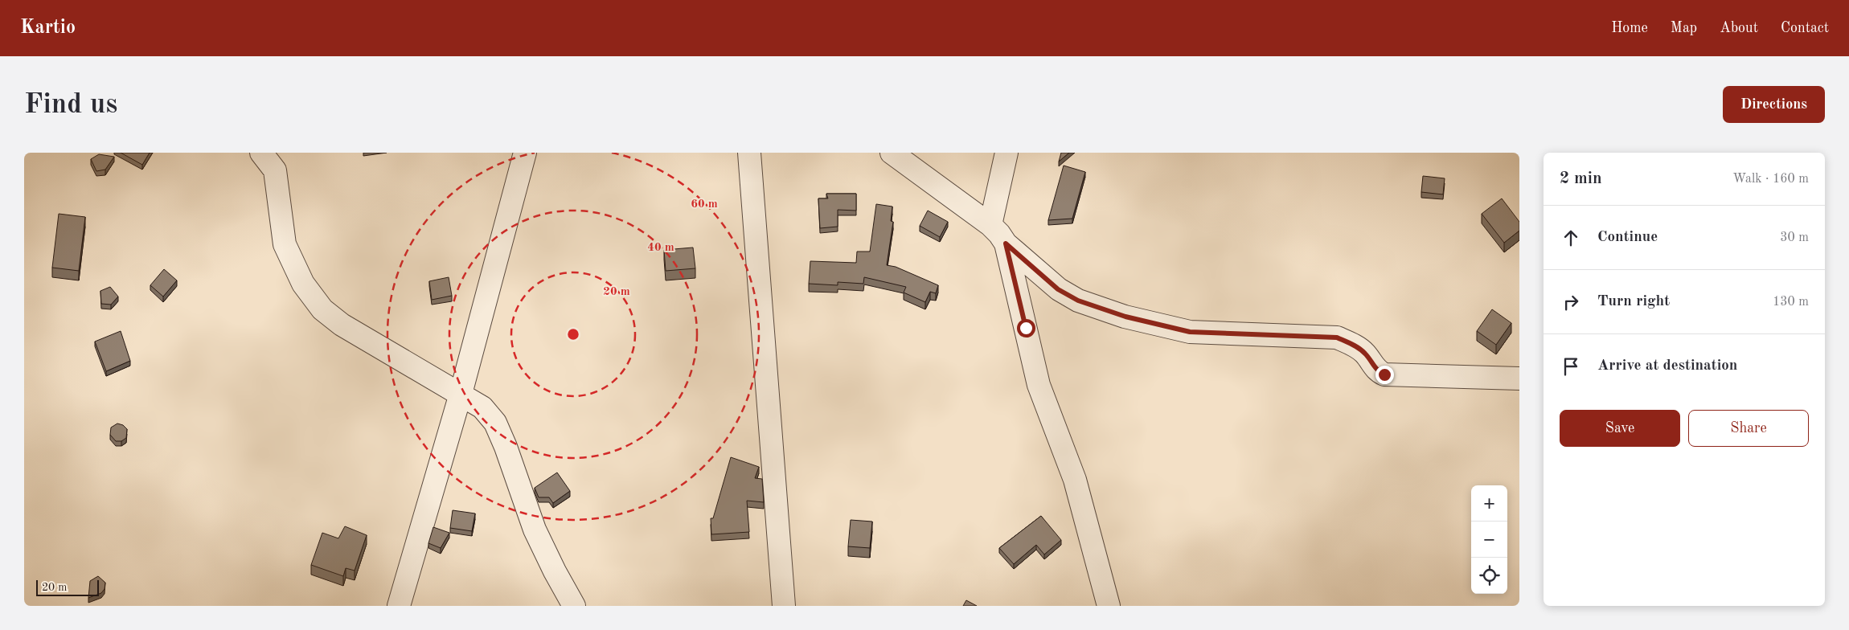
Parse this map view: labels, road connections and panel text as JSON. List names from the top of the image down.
{
  "scale_bar": "20 m",
  "page": {
    "header": "Kartio",
    "nav": [
      "Home",
      "Map",
      "About",
      "Contact"
    ],
    "buttons": [
      "Directions",
      ["Save", "Share"]
    ],
    "title": "Find us",
    "heading": ["2 min", "Walk · 160 m"],
    "list": [
      ["Continue", "30 m"],
      ["Turn right", "130 m"],
      "Arrive at destination"
    ],
    "map_buttons": ["+", "−"],
    "scale": "20 m"
  },
  "rings": ["60 m", "40 m", "20 m"]
}
